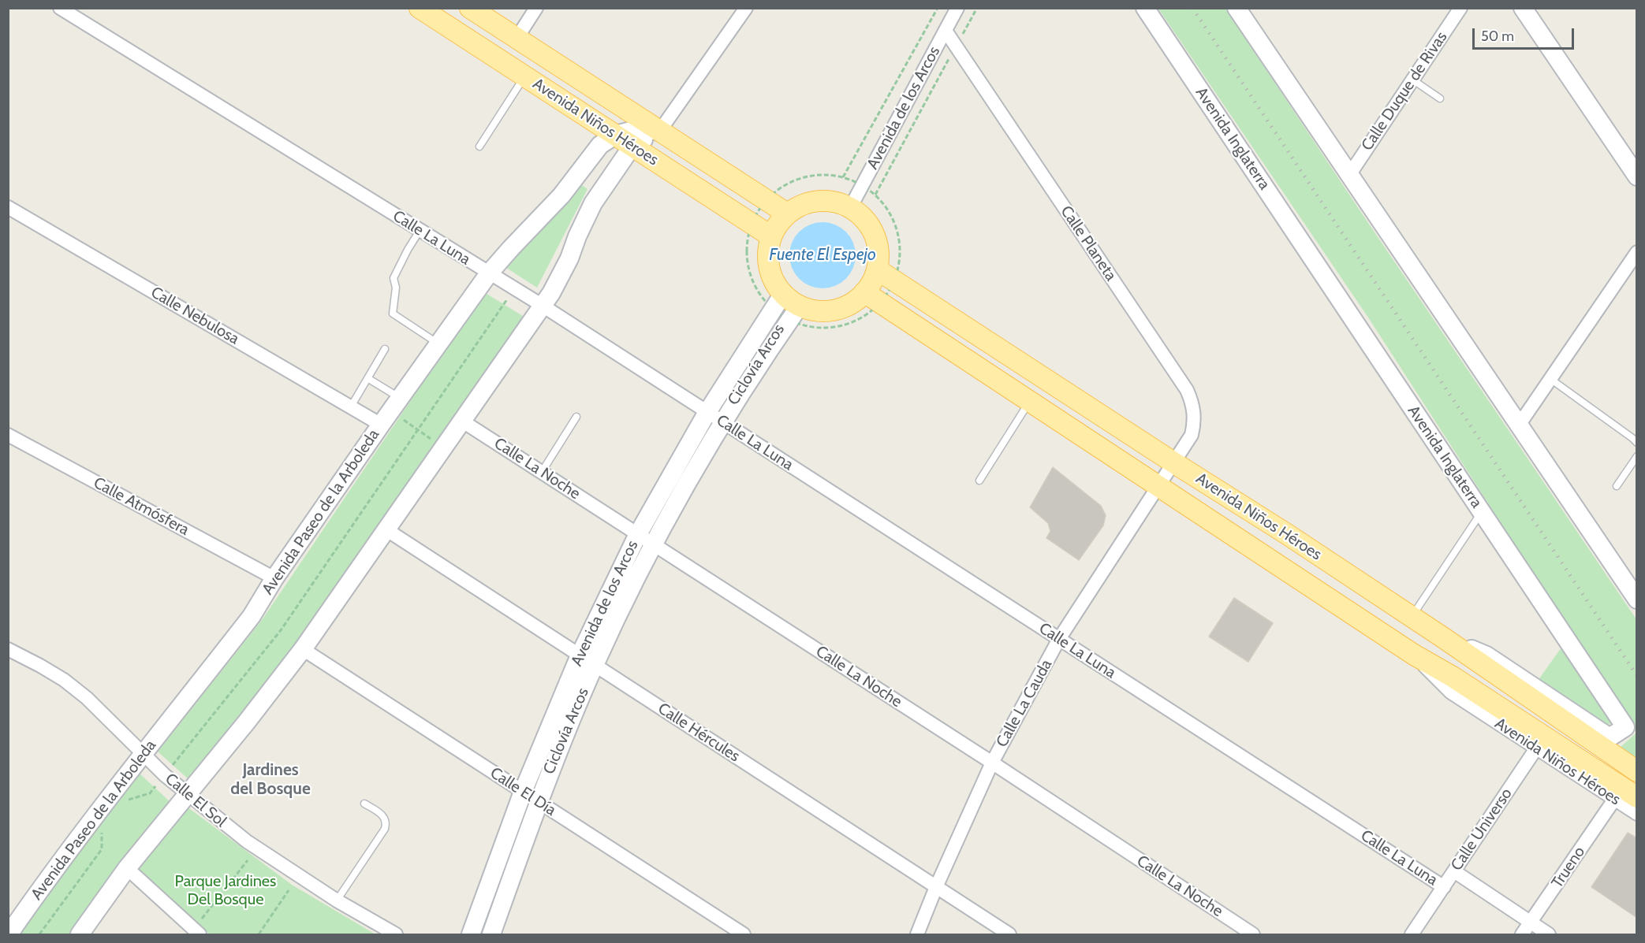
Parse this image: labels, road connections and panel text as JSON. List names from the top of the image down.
{
  "streets": {
    "main road": ["Avenida Niños Héroes"],
    "street": [
      "Calle Duque de Rivas",
      "Avenida de los Arcos",
      "Avenida Inglaterra",
      "Calle La Luna",
      "Calle Planeta",
      "Calle Nebulosa",
      "Calle La Noche",
      "Calle Atmósfera",
      "Avenida Paseo de la Arboleda",
      "Calle La Cauda",
      "Calle Hércules",
      "Calle El Día",
      "Calle El Sol",
      "Calle Universo",
      "Trueno"
    ]
  },
  "crossings": [
    ["Avenida de los Arcos", "Calle La Luna"],
    ["Avenida de los Arcos", "Calle Planeta"],
    ["Avenida de los Arcos", "Calle La Noche"],
    ["Avenida de los Arcos", "Calle Hércules"],
    ["Avenida de los Arcos", "Calle El Día"],
    ["Avenida Niños Héroes", "Avenida Inglaterra"],
    ["Avenida Niños Héroes", "Calle Planeta"],
    ["Avenida Niños Héroes", "Avenida Paseo de la Arboleda"],
    ["Avenida Niños Héroes", "Calle La Cauda"],
    ["Avenida Niños Héroes", "Calle Universo"],
    ["Avenida Niños Héroes", "Trueno"],
    ["Calle La Luna", "Avenida Paseo de la Arboleda"],
    ["Calle La Luna", "Calle La Cauda"],
    ["Calle La Luna", "Calle Universo"],
    ["Calle La Luna", "Trueno"],
    ["Calle Planeta", "Calle La Cauda"],
    ["Calle Nebulosa", "Avenida Paseo de la Arboleda"],
    ["Calle La Noche", "Calle La Cauda"],
    ["Calle Atmósfera", "Avenida Paseo de la Arboleda"],
    ["Avenida Paseo de la Arboleda", "Calle El Sol"],
    ["Calle La Cauda", "Calle Hércules"]
  ],
  "districts": ["Jardines del Bosque"],
  "water": ["Fuente El Espejo"],
  "parks": ["Parque Jardines Del Bosque"],
  "scale_bar": "50 m"
}
